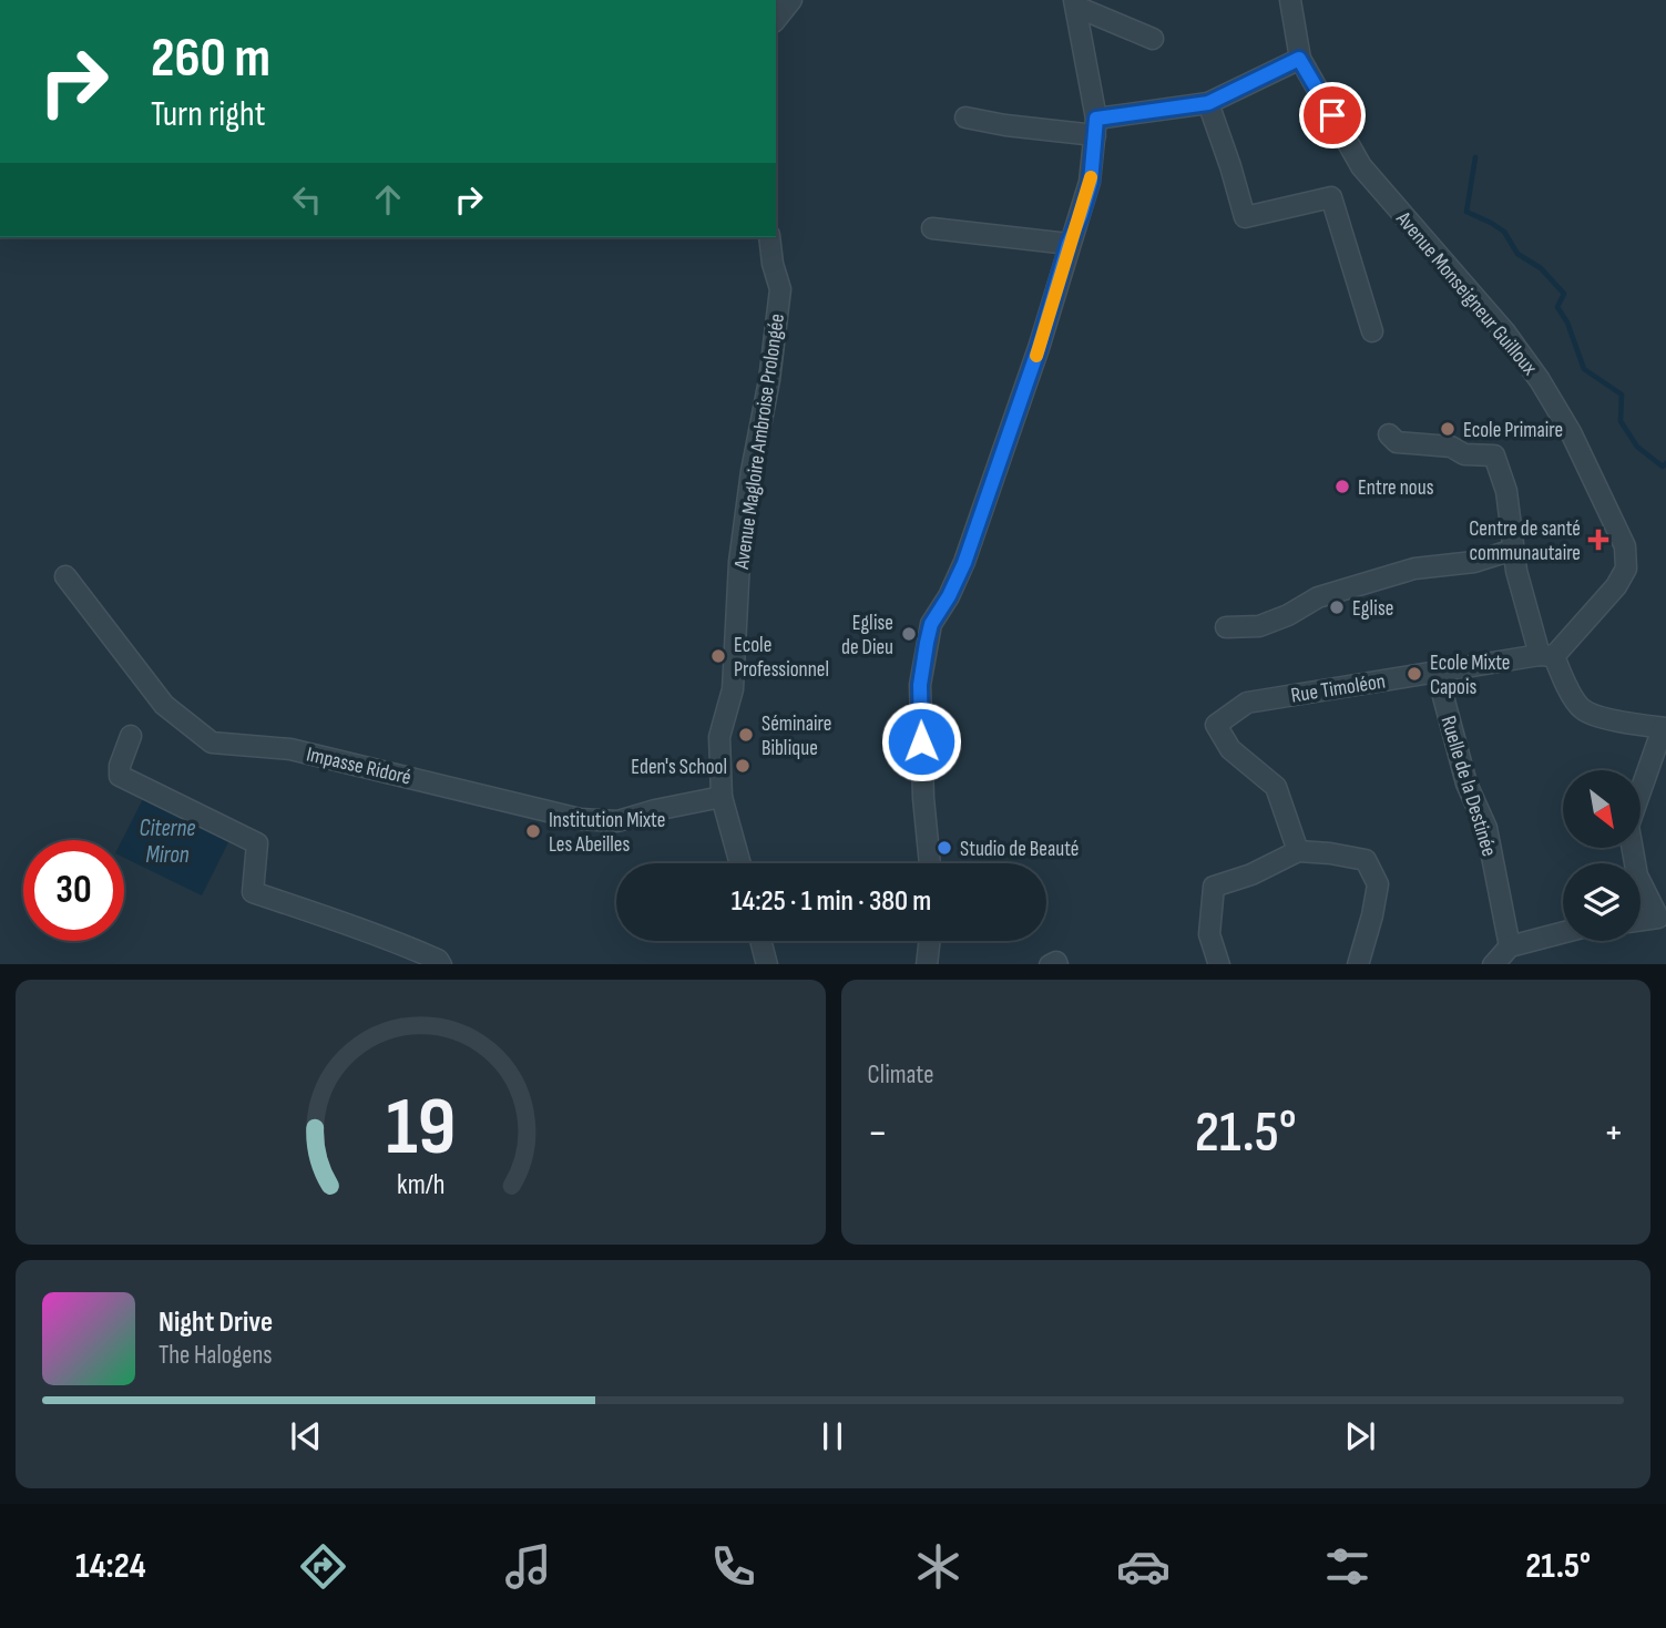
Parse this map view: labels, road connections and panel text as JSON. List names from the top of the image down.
{
  "streets": {
    "street": [
      "Avenue Monseigneur Guilloux",
      "Avenue Magloire Ambroise Prolongée",
      "Rue Timoléon",
      "Impasse Ridoré",
      "Ruelle de la Destinée"
    ]
  },
  "crossings": [
    ["Avenue Monseigneur Guilloux", "Rue Timoléon"],
    ["Avenue Magloire Ambroise Prolongée", "Impasse Ridoré"],
    ["Rue Timoléon", "Ruelle de la Destinée"]
  ],
  "water": ["Citerne Miron"],
  "places": {
    "other": [
      "Ecole Primaire",
      "Entre nous",
      "Eglise",
      "Eglise de Dieu",
      "Ecole Professionnel",
      "Ecole Mixte Capois",
      "Séminaire Biblique",
      "Eden's School",
      "Institution Mixte Les Abeilles",
      "Studio de Beauté"
    ],
    "health": ["Centre de santé communautaire"]
  },
  "north": "bottom right",
  "page": {
    "turn": ["260 m", "Turn right"],
    "limit": "30",
    "trip": "14:25 · 1 min · 380 m",
    "tile": "Climate",
    "heat": ["−", "21.5°", "+"],
    "song": ["Night Drive", "The Halogens"],
    "tabs": ["14:24", "21.5°"],
    "gauge": ["19", "km/h"]
  }
}
